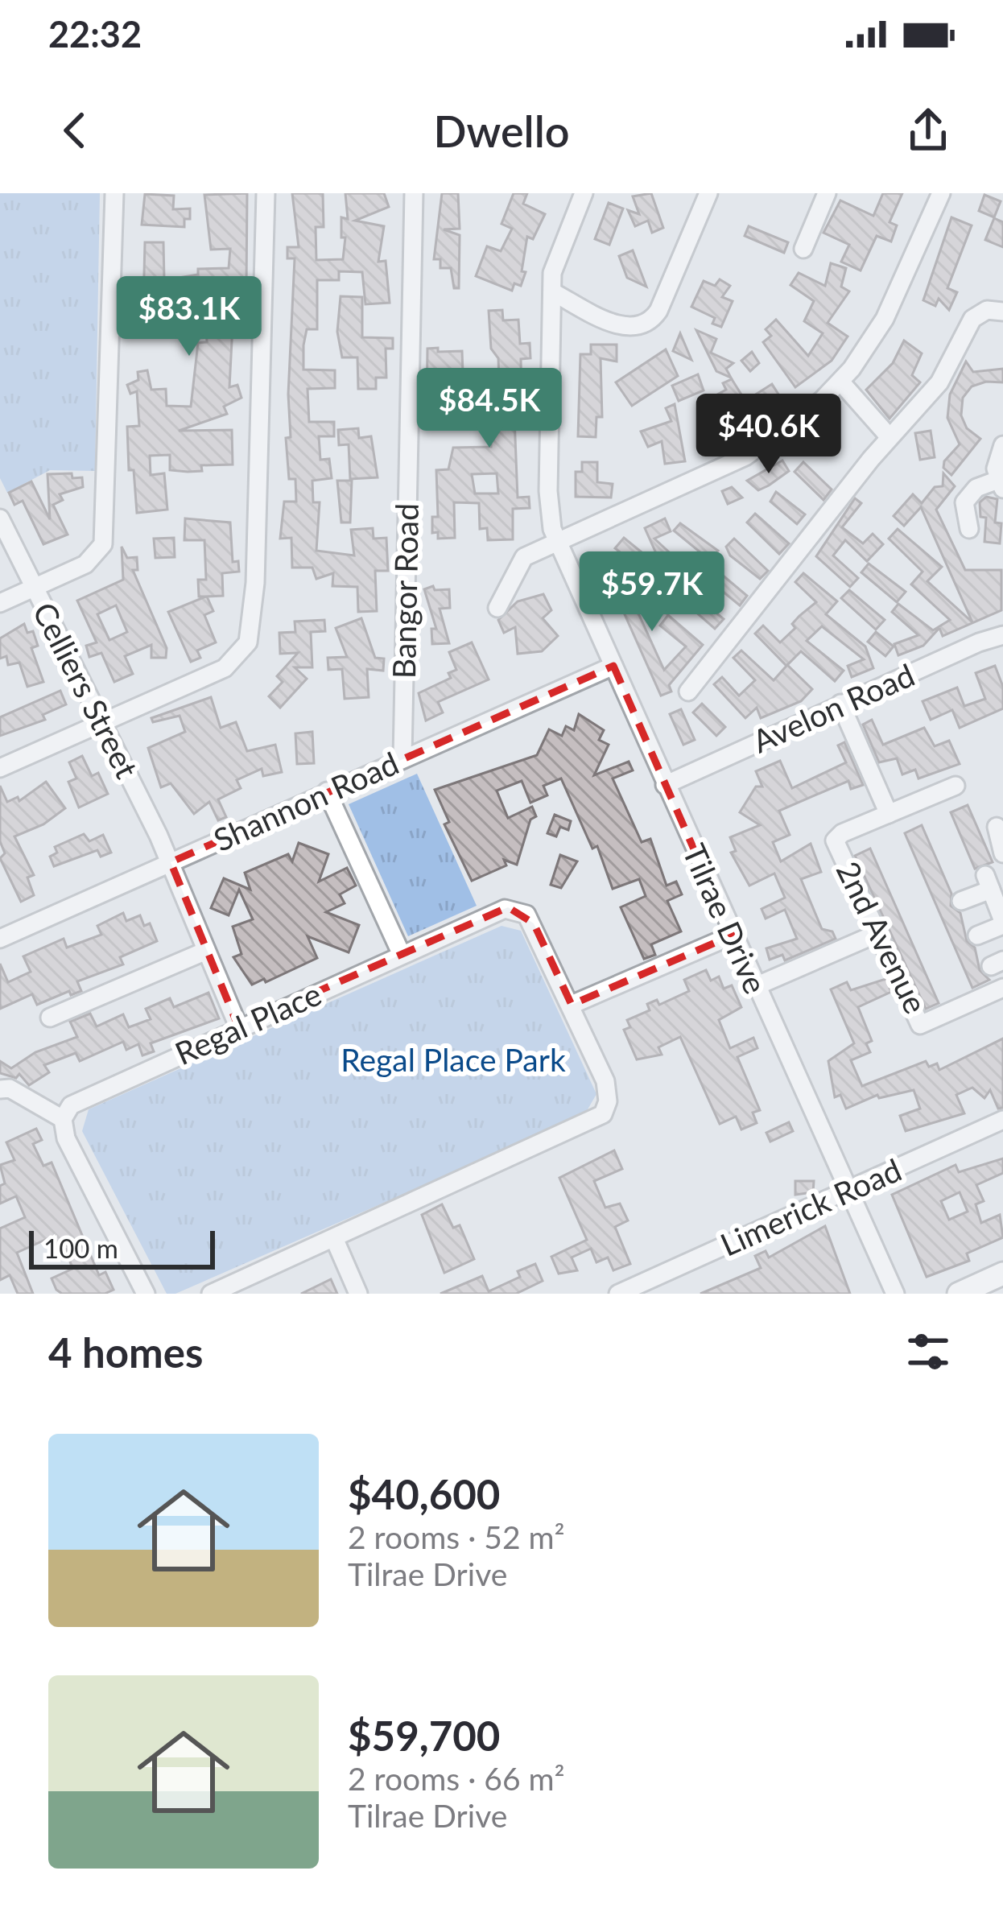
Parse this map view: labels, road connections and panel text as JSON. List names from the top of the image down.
{
  "streets": {
    "street": [
      "Bangor Road",
      "Celliers Street",
      "Avelon Road",
      "Shannon Road",
      "Tilrae Drive",
      "2nd Avenue",
      "Regal Place",
      "Limerick Road"
    ]
  },
  "crossings": [
    ["Bangor Road", "Shannon Road"],
    ["Celliers Street", "Shannon Road"],
    ["Celliers Street", "Regal Place"],
    ["Avelon Road", "Tilrae Drive"],
    ["Shannon Road", "Tilrae Drive"],
    ["Tilrae Drive", "Limerick Road"]
  ],
  "parks": ["Regal Place Park"],
  "scale_bar": "100 m",
  "page": {
    "status": "22:32",
    "header": "Dwello",
    "price": [
      "$83.1K",
      "$84.5K",
      "$40.6K",
      "$59.7K"
    ],
    "scale": "100 m",
    "heading": "4 homes",
    "list": [
      {
        "name": "$40,600",
        "note": "2 rooms · 52 m² · Tilrae Drive"
      },
      {
        "name": "$59,700",
        "note": "2 rooms · 66 m² · Tilrae Drive"
      }
    ]
  }
}
